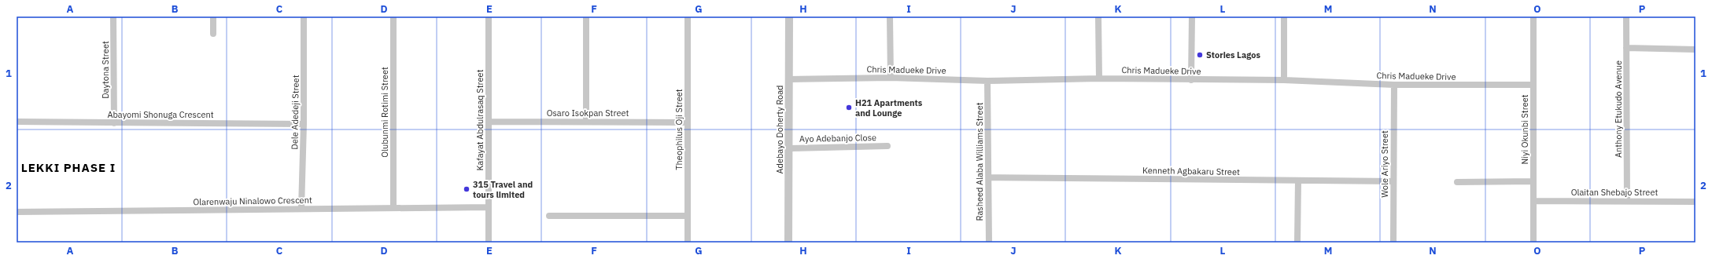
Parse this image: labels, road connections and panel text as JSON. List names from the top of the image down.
{
  "streets": {
    "street": [
      "Daytona Street",
      "Chris Madueke Drive",
      "Anthony Etukudo Avenue",
      "Dele Adedeji Street",
      "Olubunmi Rotimi Street",
      "Osaro Isokpan Street",
      "Abayomi Shonuga Crescent",
      "Kafayat Abdulrasaq Street",
      "Theophilus Oji Street",
      "Adebayo Doherty Road",
      "Niyi Okunbi Street",
      "Ayo Adebanjo Close",
      "Rasheed Alaba Williams Street",
      "Wole Ariyo Street",
      "Kenneth Agbakaru Street",
      "Olaitan Shebajo Street",
      "Olarenwaju Ninalowo Crescent"
    ]
  },
  "crossings": [
    ["Daytona Street", "Abayomi Shonuga Crescent"],
    ["Chris Madueke Drive", "Adebayo Doherty Road"],
    ["Chris Madueke Drive", "Niyi Okunbi Street"],
    ["Chris Madueke Drive", "Rasheed Alaba Williams Street"],
    ["Chris Madueke Drive", "Wole Ariyo Street"],
    ["Anthony Etukudo Avenue", "Olaitan Shebajo Street"],
    ["Dele Adedeji Street", "Abayomi Shonuga Crescent"],
    ["Dele Adedeji Street", "Olarenwaju Ninalowo Crescent"],
    ["Olubunmi Rotimi Street", "Olarenwaju Ninalowo Crescent"],
    ["Osaro Isokpan Street", "Kafayat Abdulrasaq Street"],
    ["Osaro Isokpan Street", "Theophilus Oji Street"],
    ["Kafayat Abdulrasaq Street", "Olarenwaju Ninalowo Crescent"],
    ["Adebayo Doherty Road", "Ayo Adebanjo Close"],
    ["Niyi Okunbi Street", "Olaitan Shebajo Street"],
    ["Rasheed Alaba Williams Street", "Kenneth Agbakaru Street"],
    ["Wole Ariyo Street", "Kenneth Agbakaru Street"]
  ],
  "districts": ["LEKKI PHASE I"],
  "places": ["Stories Lagos", "H21 Apartments and Lounge", "315 Travel and tours limited"],
  "grid": {
    "columns": [
      "A",
      "B",
      "C",
      "D",
      "E",
      "F",
      "G",
      "H",
      "I",
      "J",
      "K",
      "L",
      "M",
      "N",
      "O",
      "P"
    ],
    "rows": ["1", "2"]
  }
}
